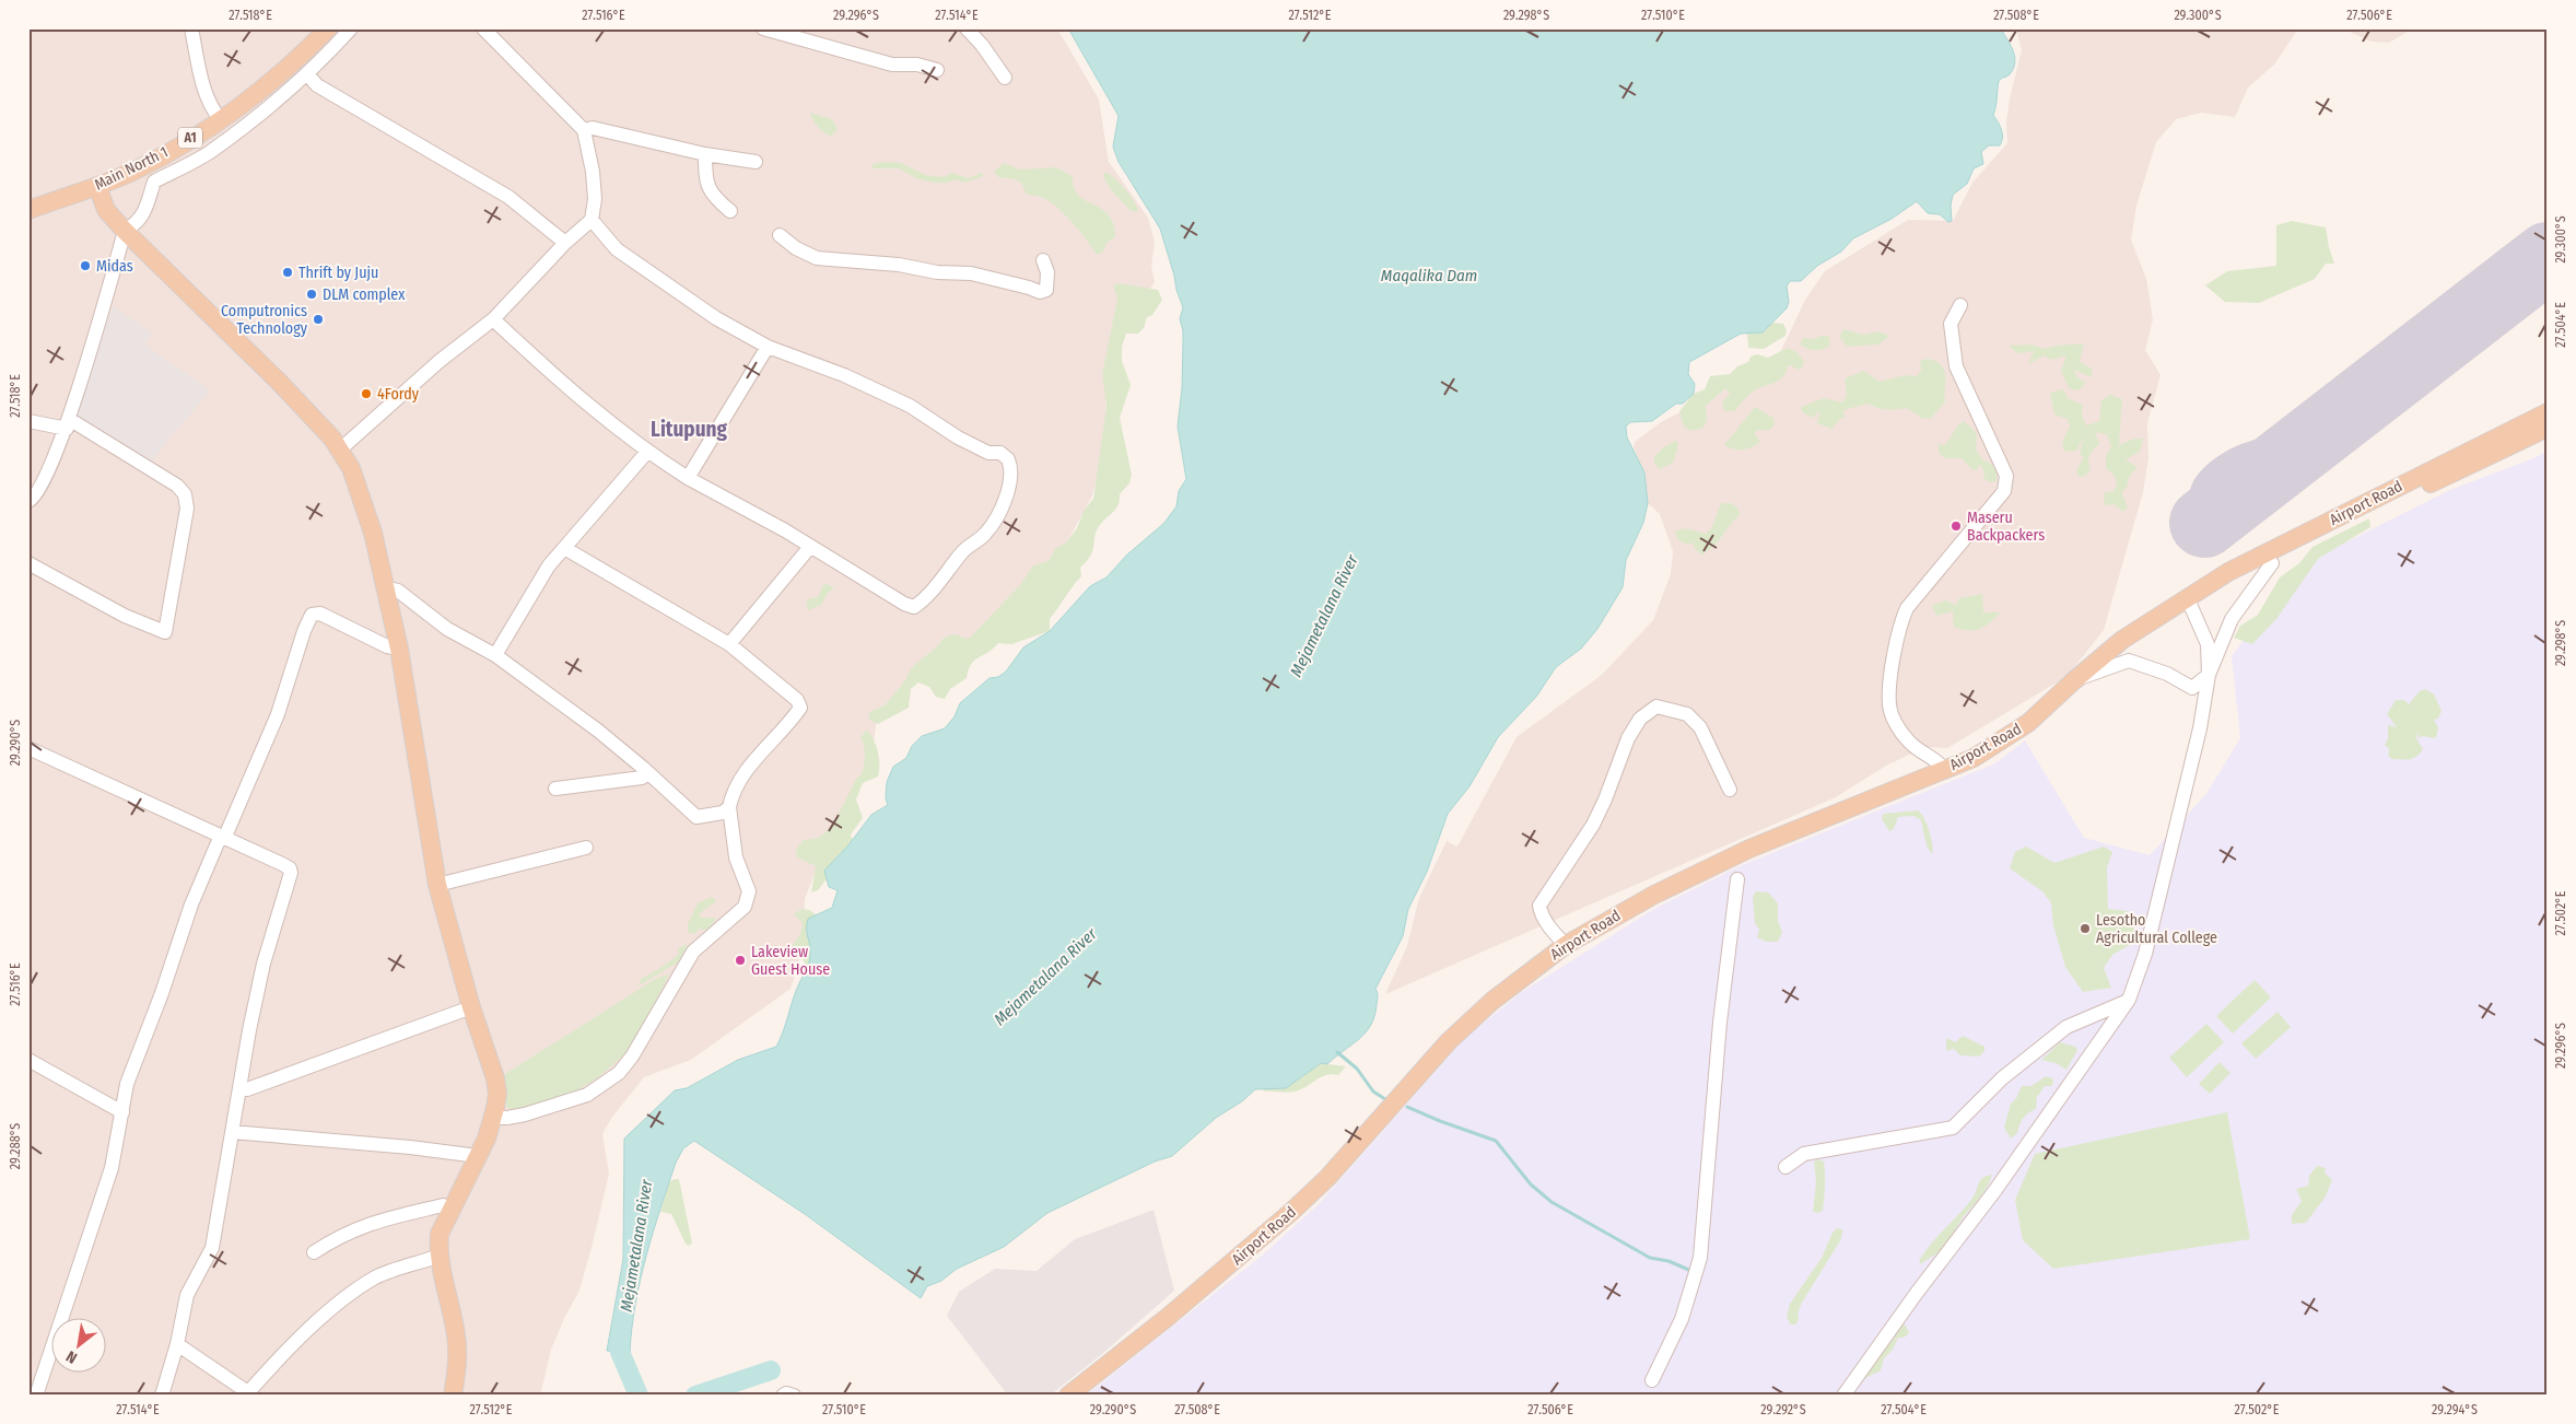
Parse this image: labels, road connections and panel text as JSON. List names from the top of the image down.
{
  "streets": {
    "main road": ["A1", "Main North 1", "Airport Road"]
  },
  "districts": ["Litupung"],
  "water": ["Maqalika Dam", "Mejametalana River"],
  "places": [
    "Midas",
    "Thrift by Juju",
    "DLM complex",
    "Computronics Technology",
    "4Fordy",
    "Maseru Backpackers",
    "Lesotho Agricultural College",
    "Lakeview Guest House"
  ],
  "north": "bottom left",
  "coordinates": [
    "27.518°E",
    "27.516°E",
    "29.296°S",
    "27.514°E",
    "27.512°E",
    "29.298°S",
    "27.510°E",
    "27.508°E",
    "29.300°S",
    "27.506°E",
    "27.504°E",
    "29.290°S",
    "27.502°E",
    "29.288°S",
    "29.292°S",
    "29.294°S"
  ]
}
